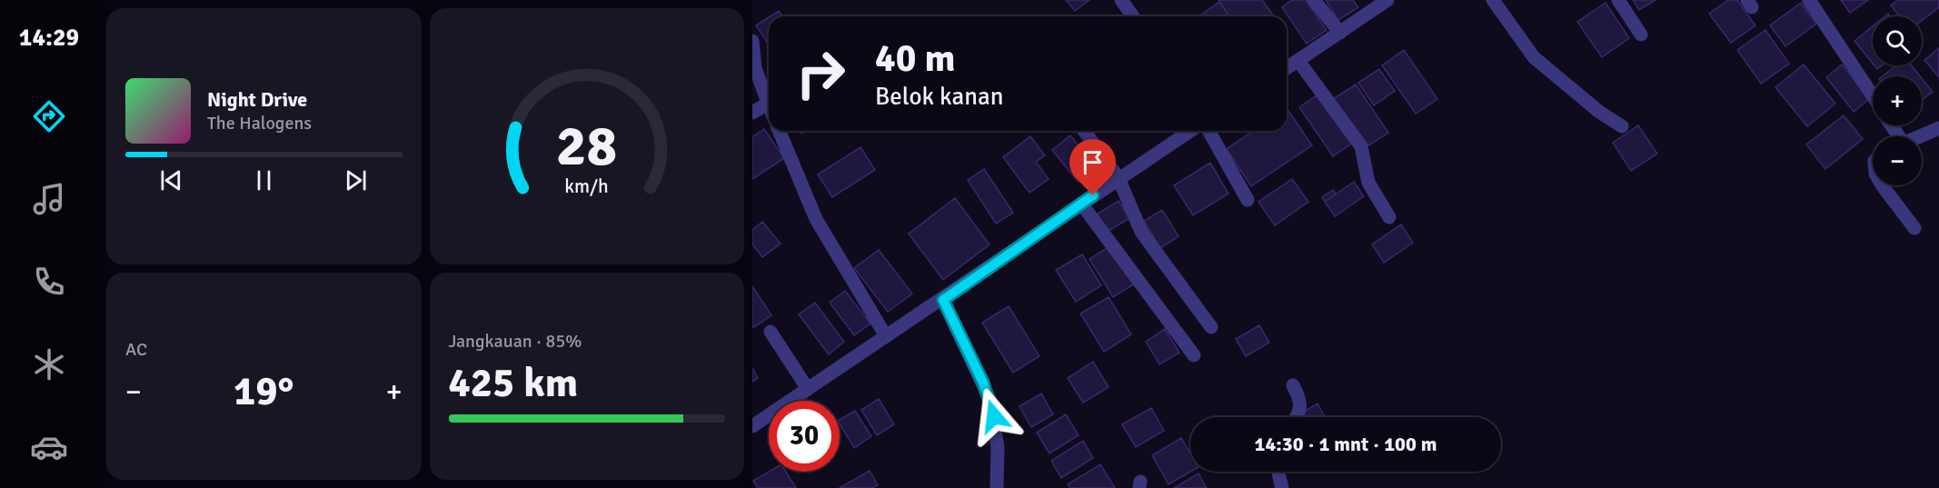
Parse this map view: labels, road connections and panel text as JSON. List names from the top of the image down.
{
  "page": {
    "tabs": "14:29",
    "map_buttons": ["+", "−"],
    "turn": ["40 m", "Belok kanan"],
    "song": ["Night Drive", "The Halogens"],
    "tile": [
      "AC",
      ["Jangkauan · 85%", "425 km"]
    ],
    "heat": ["−", "19°", "+"],
    "limit": "30",
    "trip": "14:30 · 1 mnt · 100 m",
    "gauge": ["28", "km/h"]
  }
}
